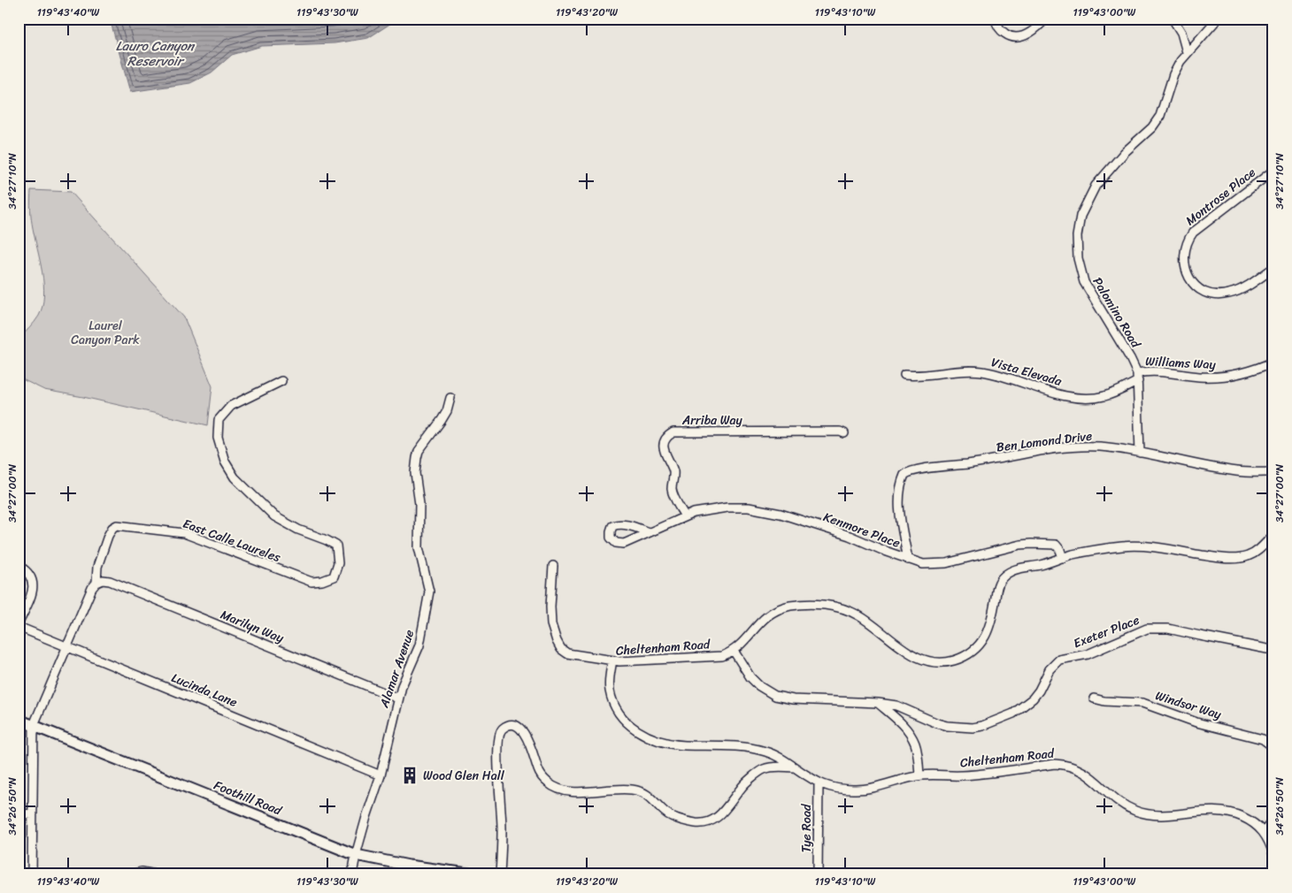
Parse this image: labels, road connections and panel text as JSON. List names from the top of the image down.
{
  "streets": {
    "main road": ["Foothill Road"],
    "street": [
      "Montrose Place",
      "Palomino Road",
      "Williams Way",
      "Vista Elevada",
      "Arriba Way",
      "Ben Lomond Drive",
      "Kenmore Place",
      "East Calle Laureles",
      "Marilyn Way",
      "Exeter Place",
      "Cheltenham Road",
      "Alamar Avenue",
      "Lucinda Lane",
      "Windsor Way",
      "Tye Road"
    ]
  },
  "crossings": [
    ["Palomino Road", "Williams Way"],
    ["Palomino Road", "Vista Elevada"],
    ["Palomino Road", "Ben Lomond Drive"],
    ["Williams Way", "Vista Elevada"],
    ["Arriba Way", "Kenmore Place"],
    ["Ben Lomond Drive", "Kenmore Place"],
    ["Kenmore Place", "Cheltenham Road"],
    ["East Calle Laureles", "Marilyn Way"],
    ["East Calle Laureles", "Lucinda Lane"],
    ["East Calle Laureles", "Foothill Road"],
    ["Marilyn Way", "Alamar Avenue"],
    ["Exeter Place", "Cheltenham Road"],
    ["Cheltenham Road", "Tye Road"],
    ["Alamar Avenue", "Lucinda Lane"],
    ["Alamar Avenue", "Foothill Road"]
  ],
  "water": ["Lauro Canyon Reservoir"],
  "parks": ["Laurel Canyon Park"],
  "places": {
    "building": ["Wood Glen Hall"]
  },
  "coordinates": [
    "119°43'40\"W",
    "119°43'30\"W",
    "119°43'20\"W",
    "119°43'10\"W",
    "119°43'00\"W",
    "34°27'10\"N",
    "34°27'00\"N",
    "34°26'50\"N"
  ]
}
